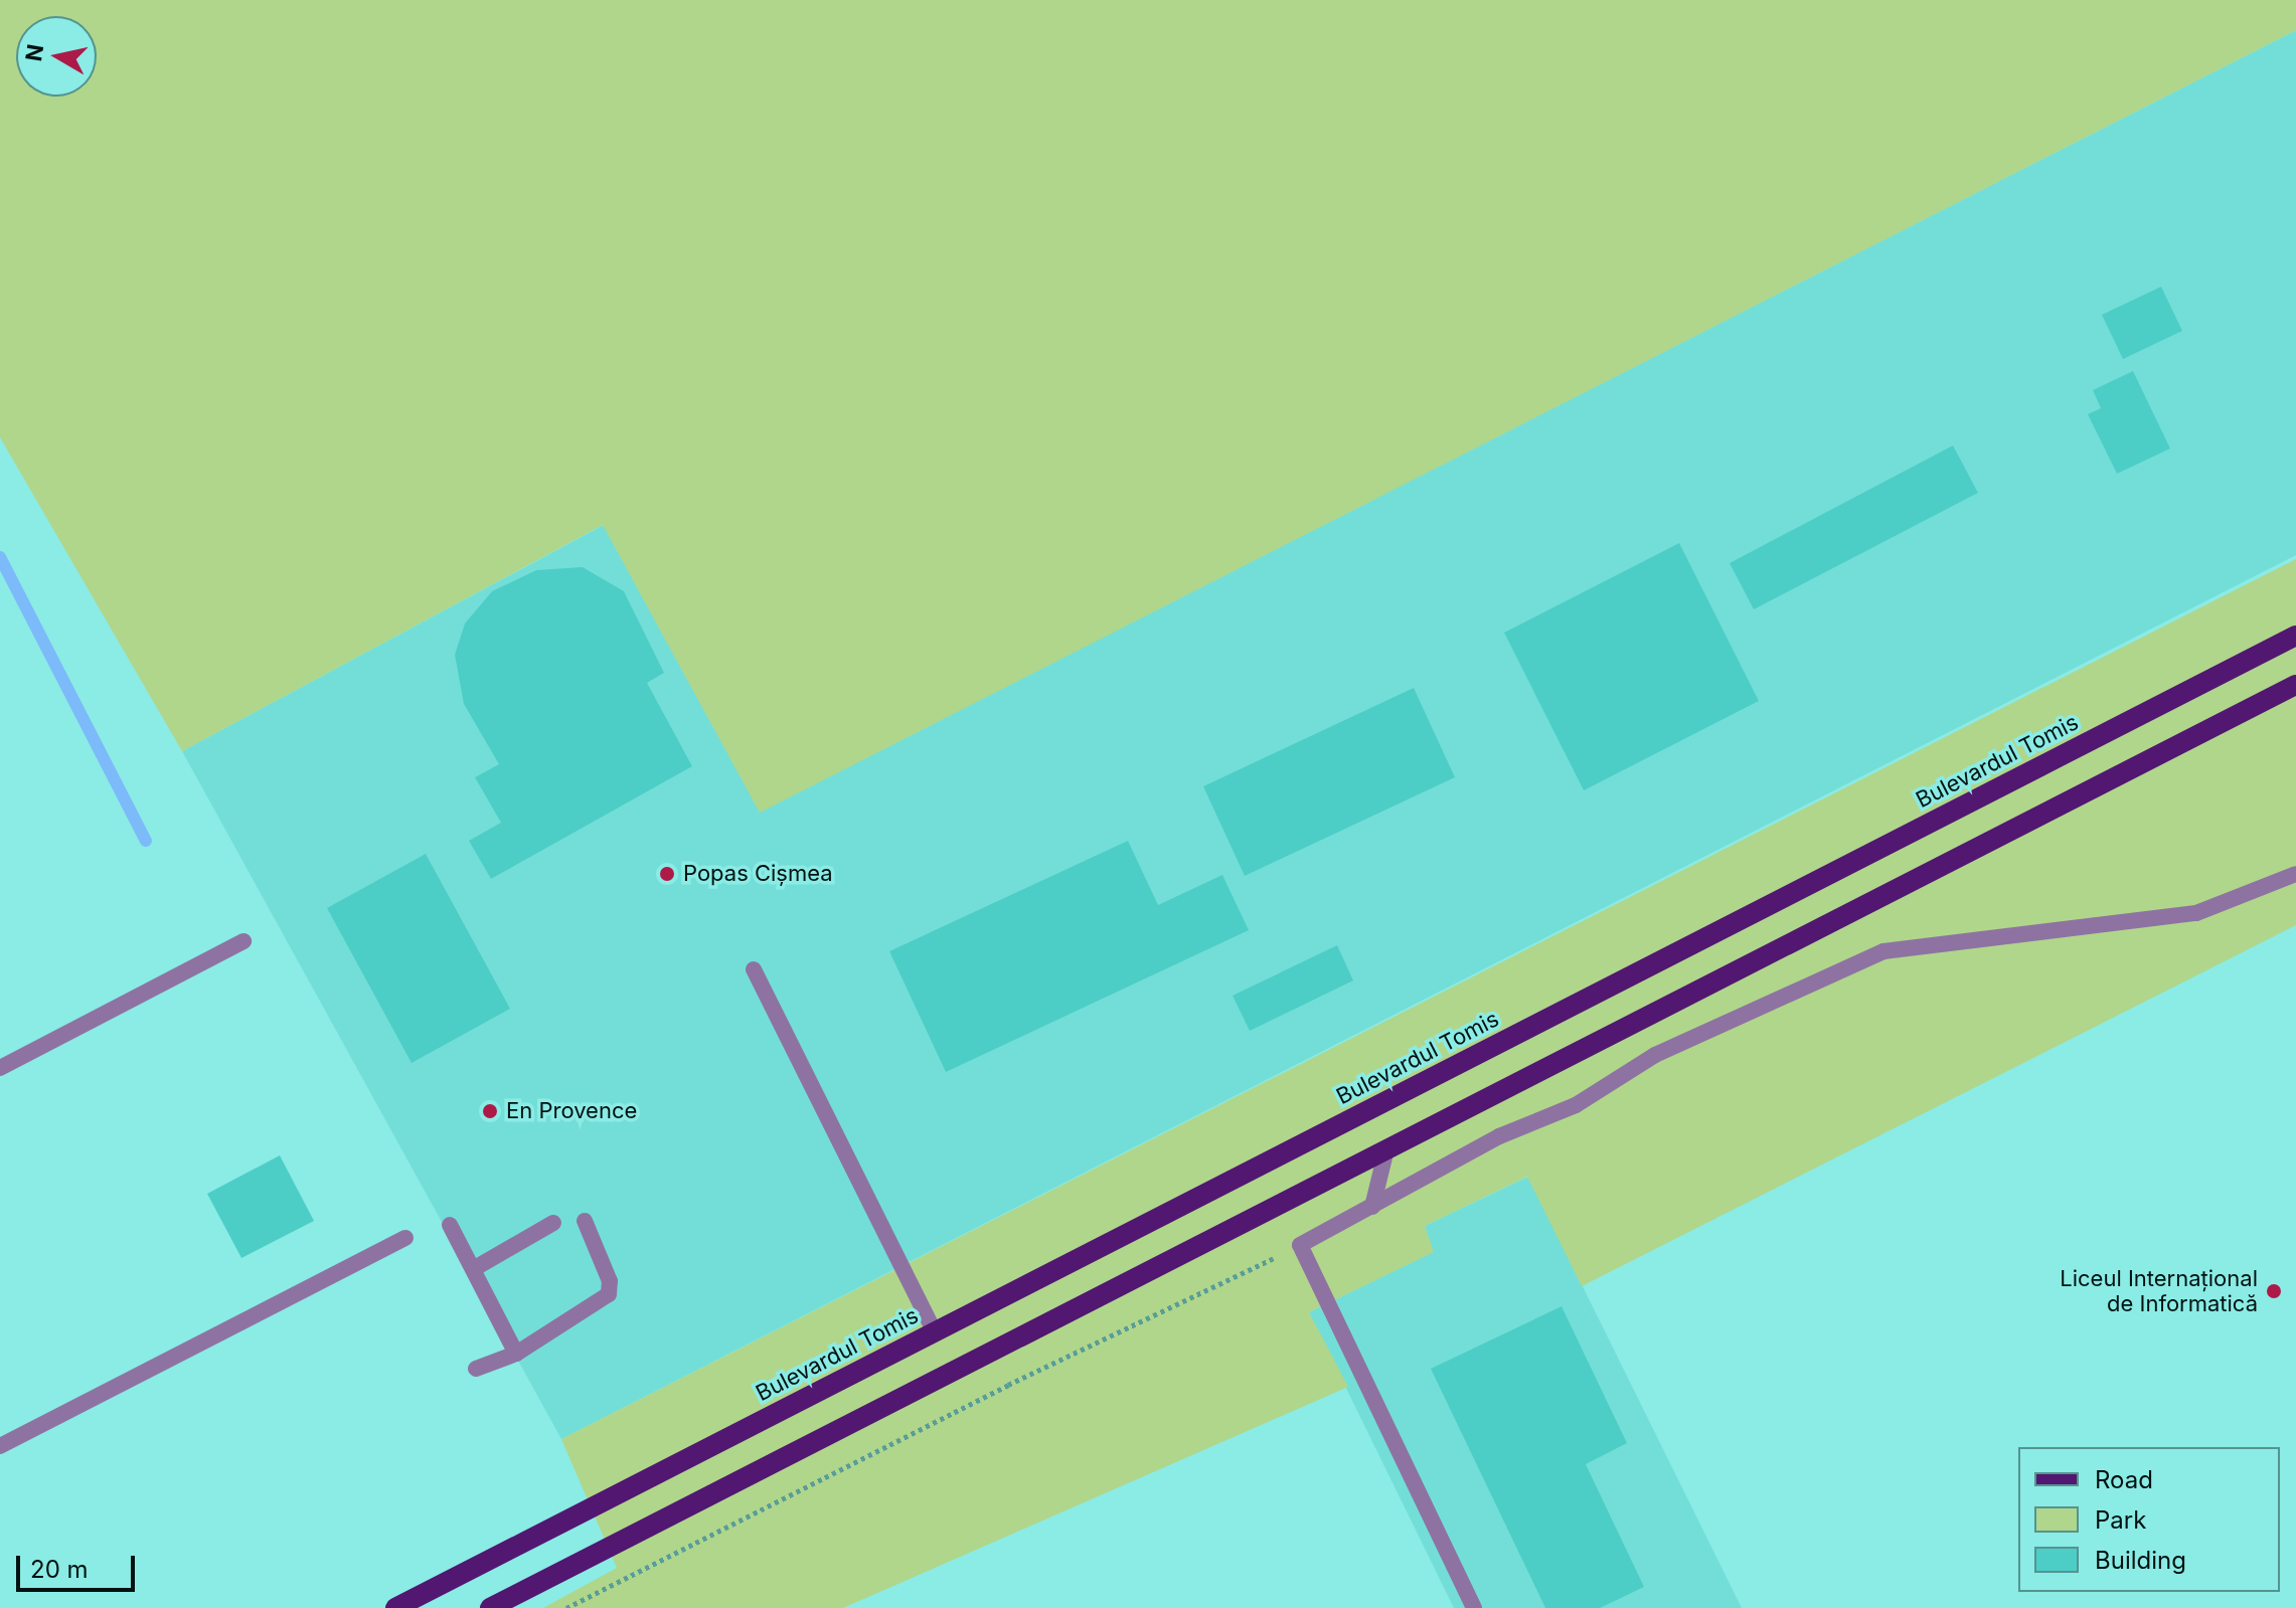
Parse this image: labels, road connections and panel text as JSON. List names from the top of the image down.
{
  "streets": {
    "main road": ["Bulevardul Tomis"]
  },
  "places": ["Popas Cișmea", "En Provence", "Liceul Internațional de Informatică"],
  "legend": ["Road", "Park", "Building"],
  "scale_bar": "20 m",
  "north": "left"
}
